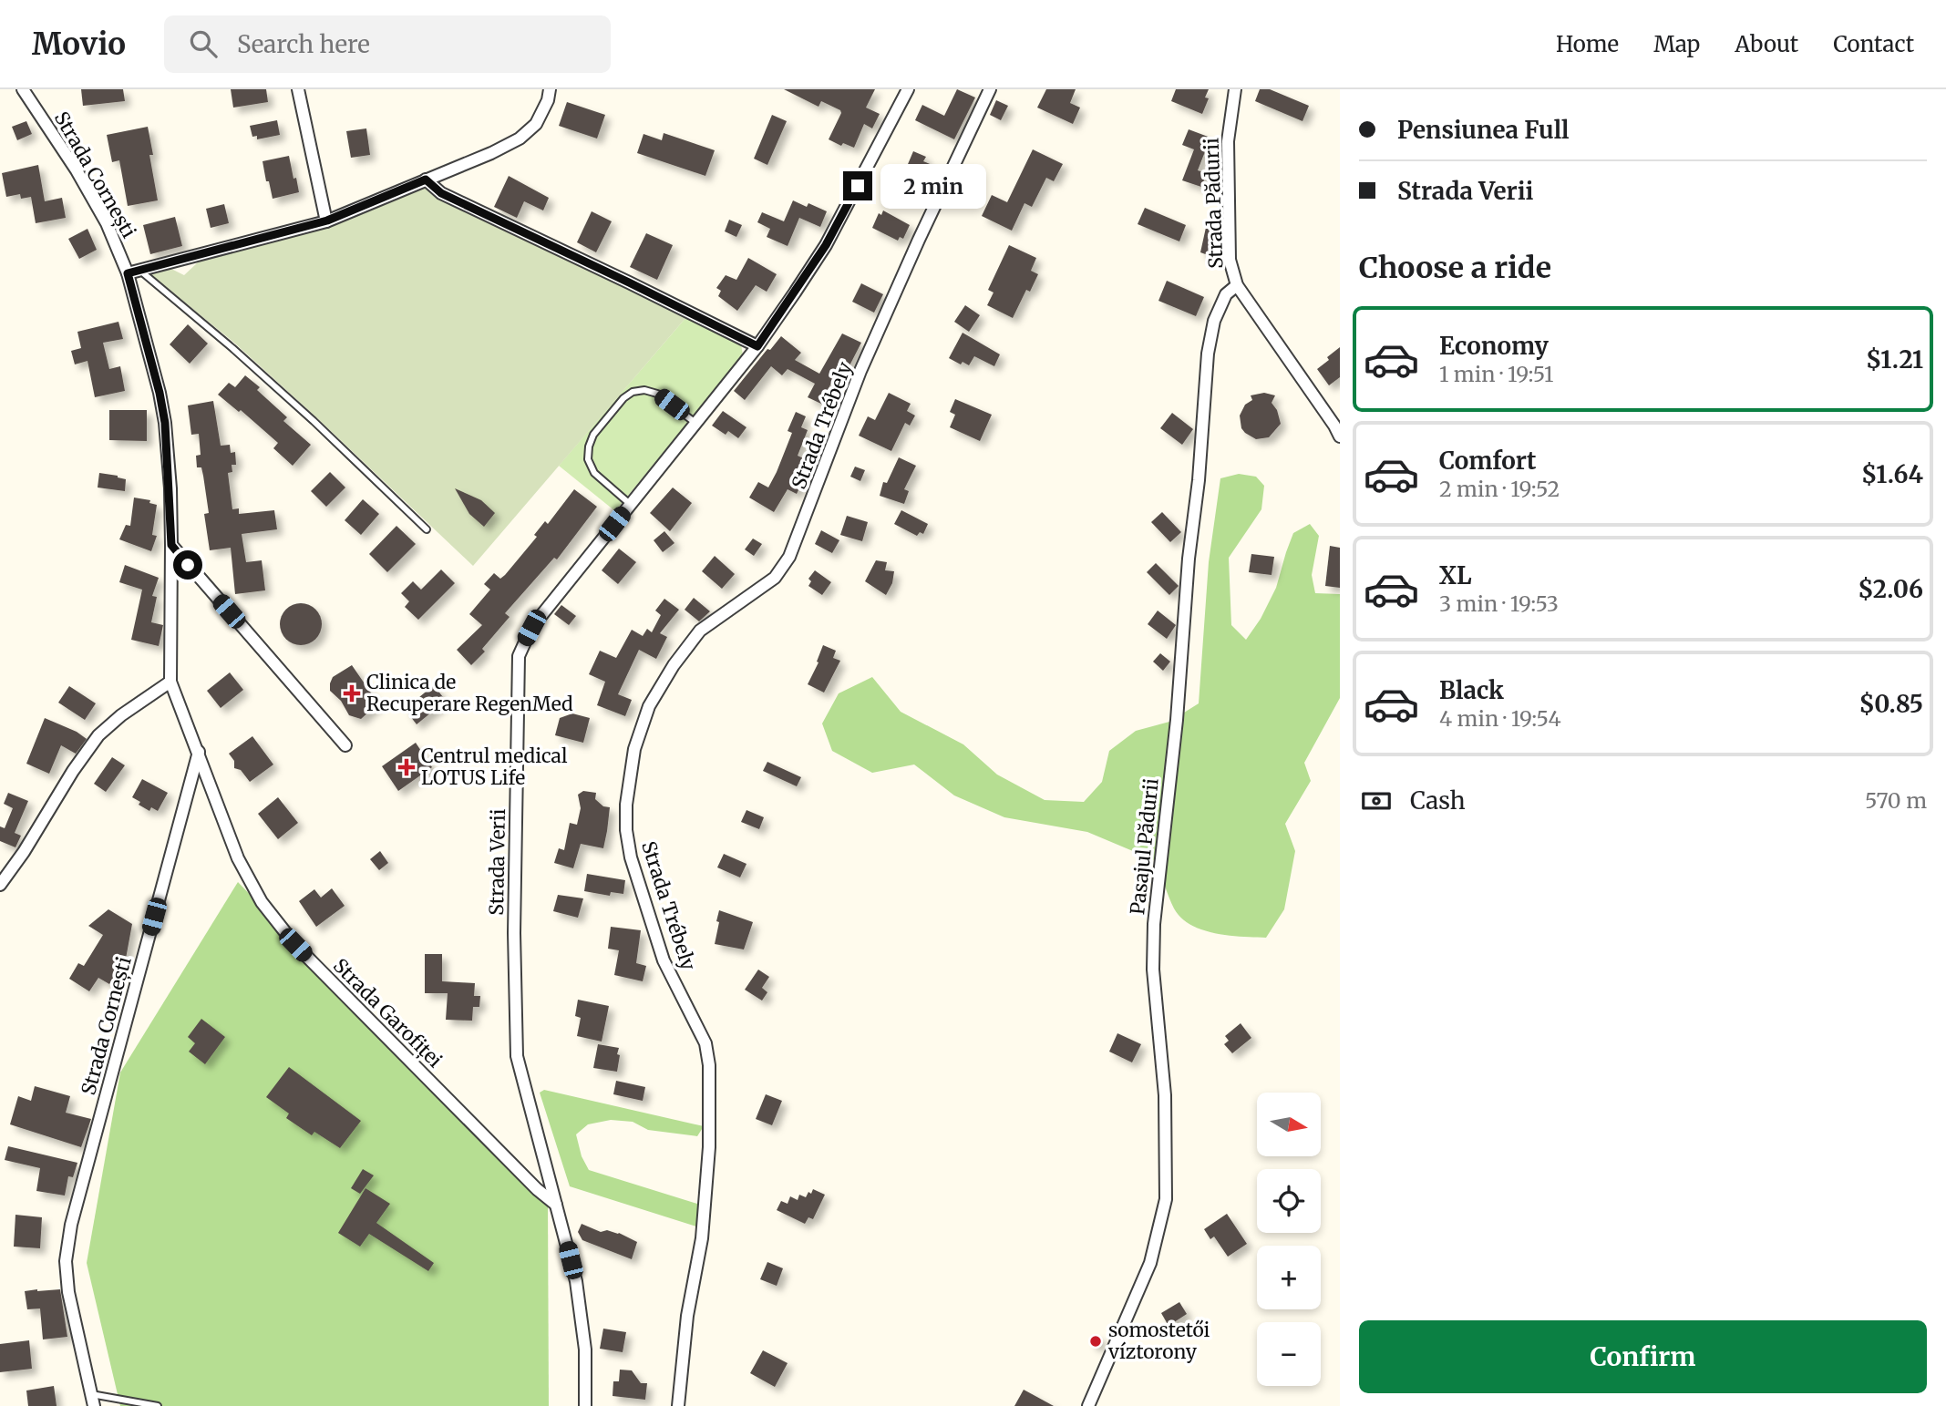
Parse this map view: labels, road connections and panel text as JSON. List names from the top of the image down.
{
  "streets": {
    "street": [
      "Strada Cornești",
      "Strada Pădurii",
      "Strada Trébely",
      "Pasajul Pădurii",
      "Strada Verii",
      "Strada Garofiței"
    ]
  },
  "crossings": [
    ["Strada Cornești", "Strada Garofiței"],
    ["Strada Pădurii", "Pasajul Pădurii"],
    ["Strada Verii", "Strada Garofiței"]
  ],
  "places": {
    "health": ["Clinica de Recuperare RegenMed", "Centrul medical LOTUS Life"],
    "other": ["somostetői víztorony"]
  },
  "north": "right",
  "page": {
    "header": "Movio",
    "search": "Search here",
    "nav": [
      "Home",
      "Map",
      "About",
      "Contact"
    ],
    "banner": ["Pensiunea Full", "Strada Verii"],
    "bubble": "2 min",
    "heading": "Choose a ride",
    "list": [
      {
        "name": "Economy",
        "note": "1 min · 19:51",
        "value": "$1.21"
      },
      {
        "name": "Comfort",
        "note": "2 min · 19:52",
        "value": "$1.64"
      },
      {
        "name": "XL",
        "note": "3 min · 19:53",
        "value": "$2.06"
      },
      {
        "name": "Black",
        "note": "4 min · 19:54",
        "value": "$0.85"
      }
    ],
    "pay": ["Cash", "570 m"],
    "map_buttons": ["+", "−"],
    "buttons": "Confirm"
  }
}
